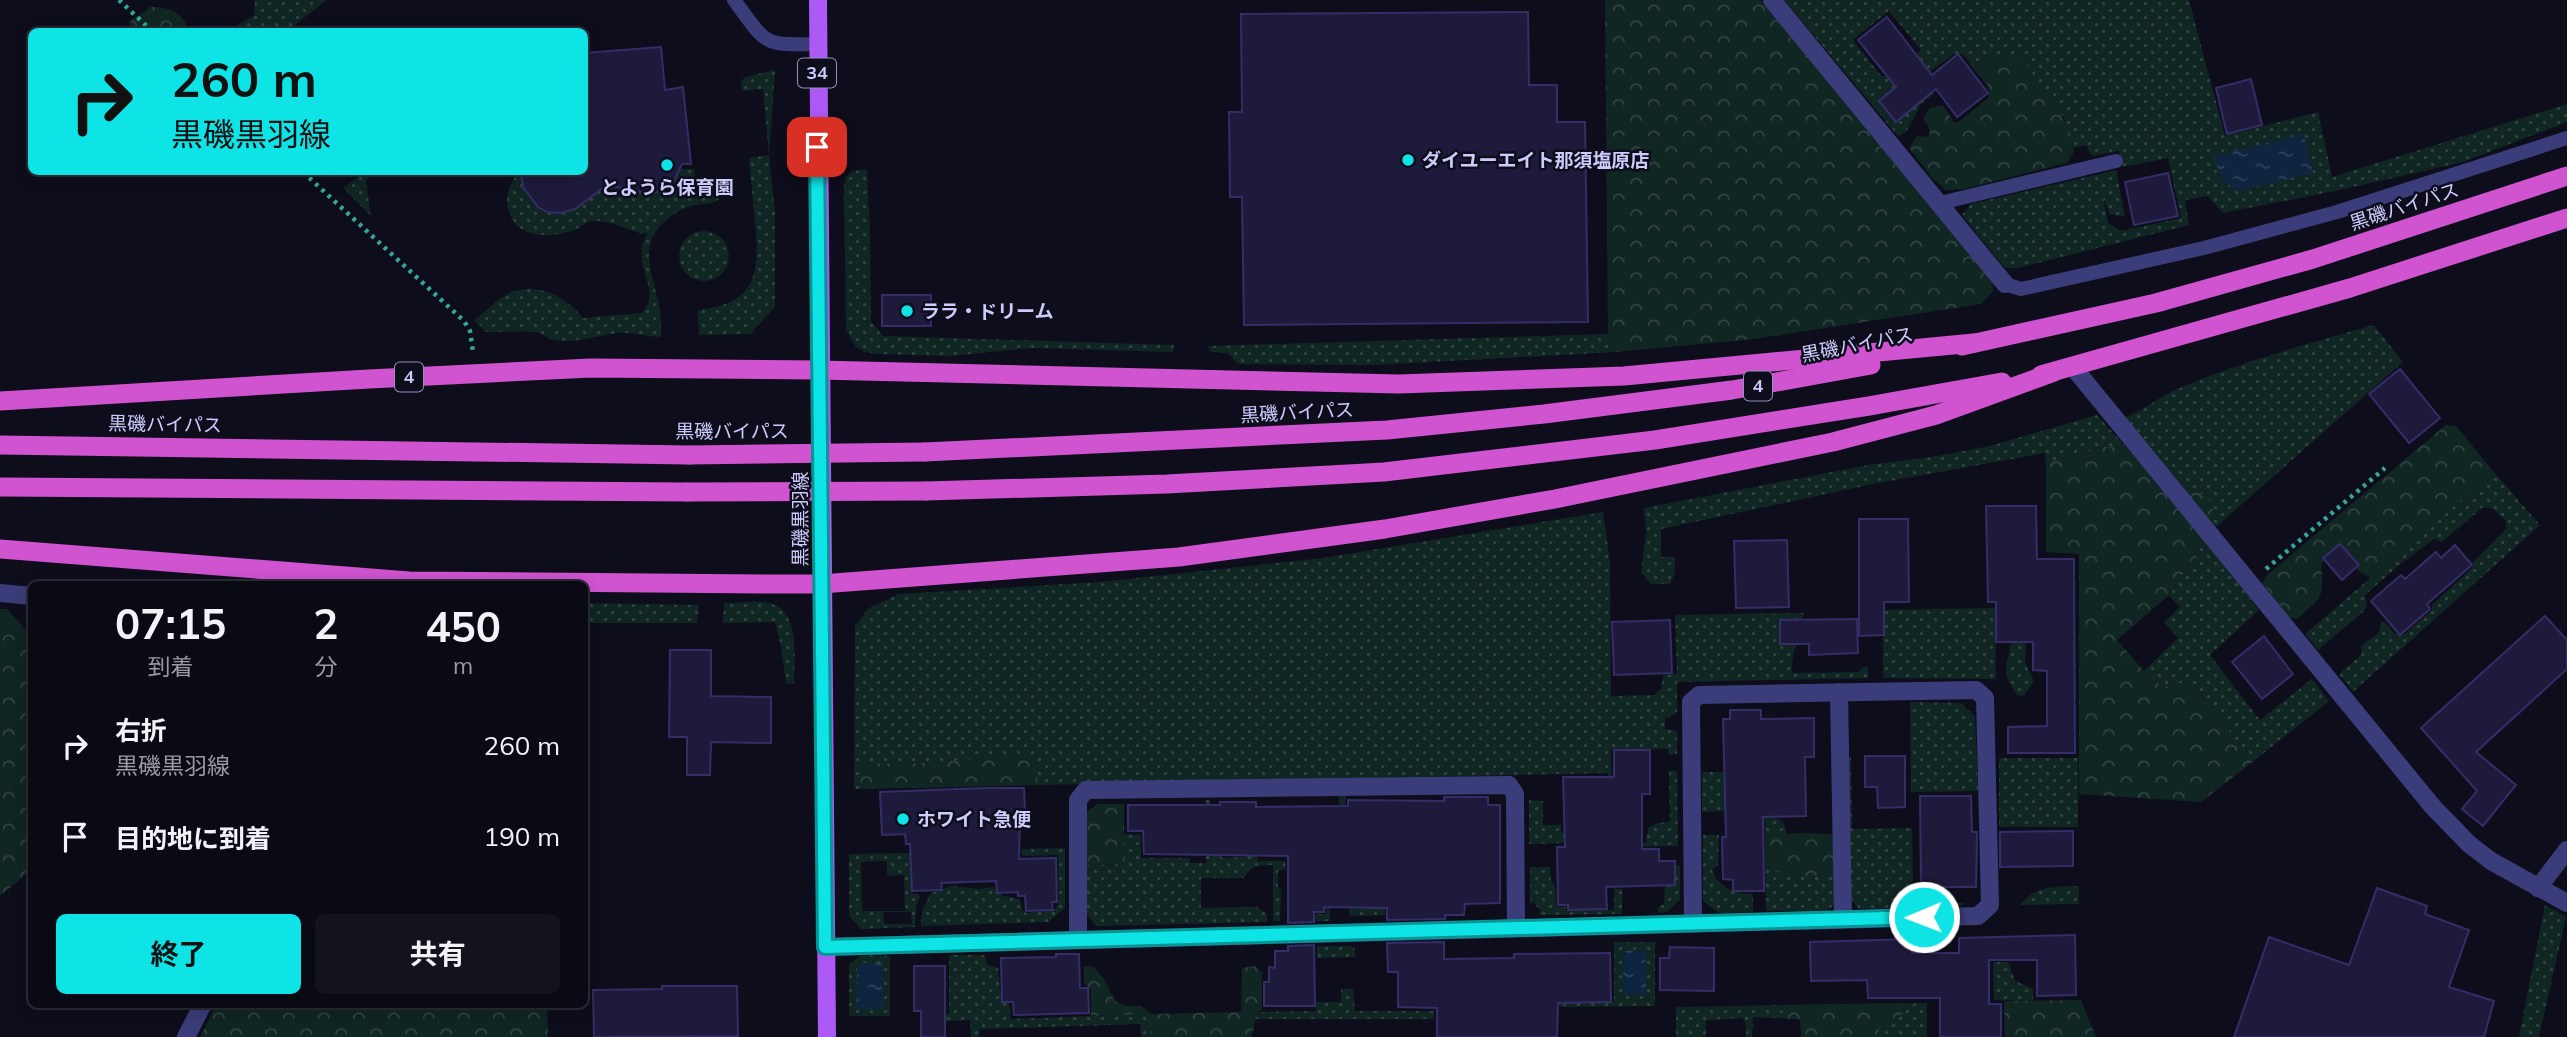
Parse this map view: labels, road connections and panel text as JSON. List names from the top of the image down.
{
  "streets": {
    "highway": ["黒磯バイパス", "4"],
    "main road": ["34", "黒磯黒羽線"]
  },
  "crossings": [
    ["黒磯バイパス", "4"],
    ["4", "黒磯黒羽線"]
  ],
  "places": [
    "ダイユーエイト那須塩原店",
    "とようら保育園",
    "ララ・ドリーム",
    "ホワイト急便"
  ],
  "page": {
    "turn": ["260 m", "黒磯黒羽線"],
    "eta": [
      "07:15",
      "到着",
      "2",
      "分",
      "450",
      "m"
    ],
    "list": [
      {
        "name": "右折",
        "note": "黒磯黒羽線",
        "value": "260 m"
      },
      {
        "name": "目的地に到着",
        "value": "190 m"
      }
    ],
    "buttons": ["終了", "共有"]
  }
}
